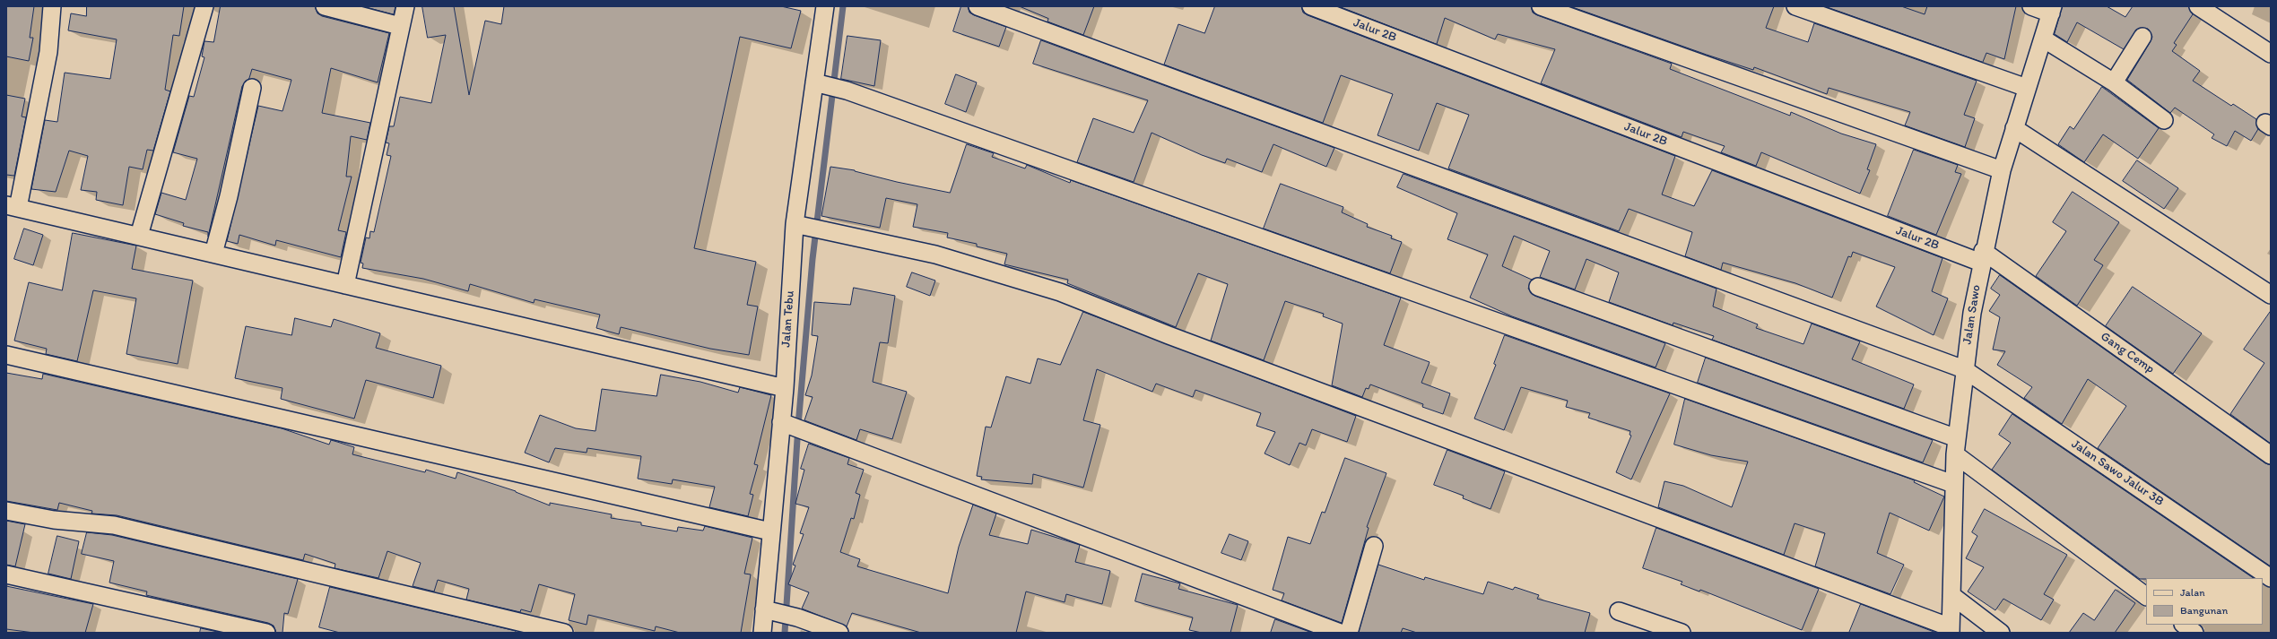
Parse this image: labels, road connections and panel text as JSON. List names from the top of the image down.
{
  "streets": {
    "street": [
      "Jalur 2B",
      "Jalan Sawo",
      "Jalan Tebu",
      "Gang Cemp",
      "Jalan Sawo Jalur 3B"
    ]
  },
  "crossings": [
    ["Jalur 2B", "Jalan Sawo"],
    ["Jalur 2B", "Gang Cemp"],
    ["Jalan Sawo", "Gang Cemp"],
    ["Jalan Sawo", "Jalan Sawo Jalur 3B"]
  ],
  "legend": ["Jalan", "Bangunan"]
}
